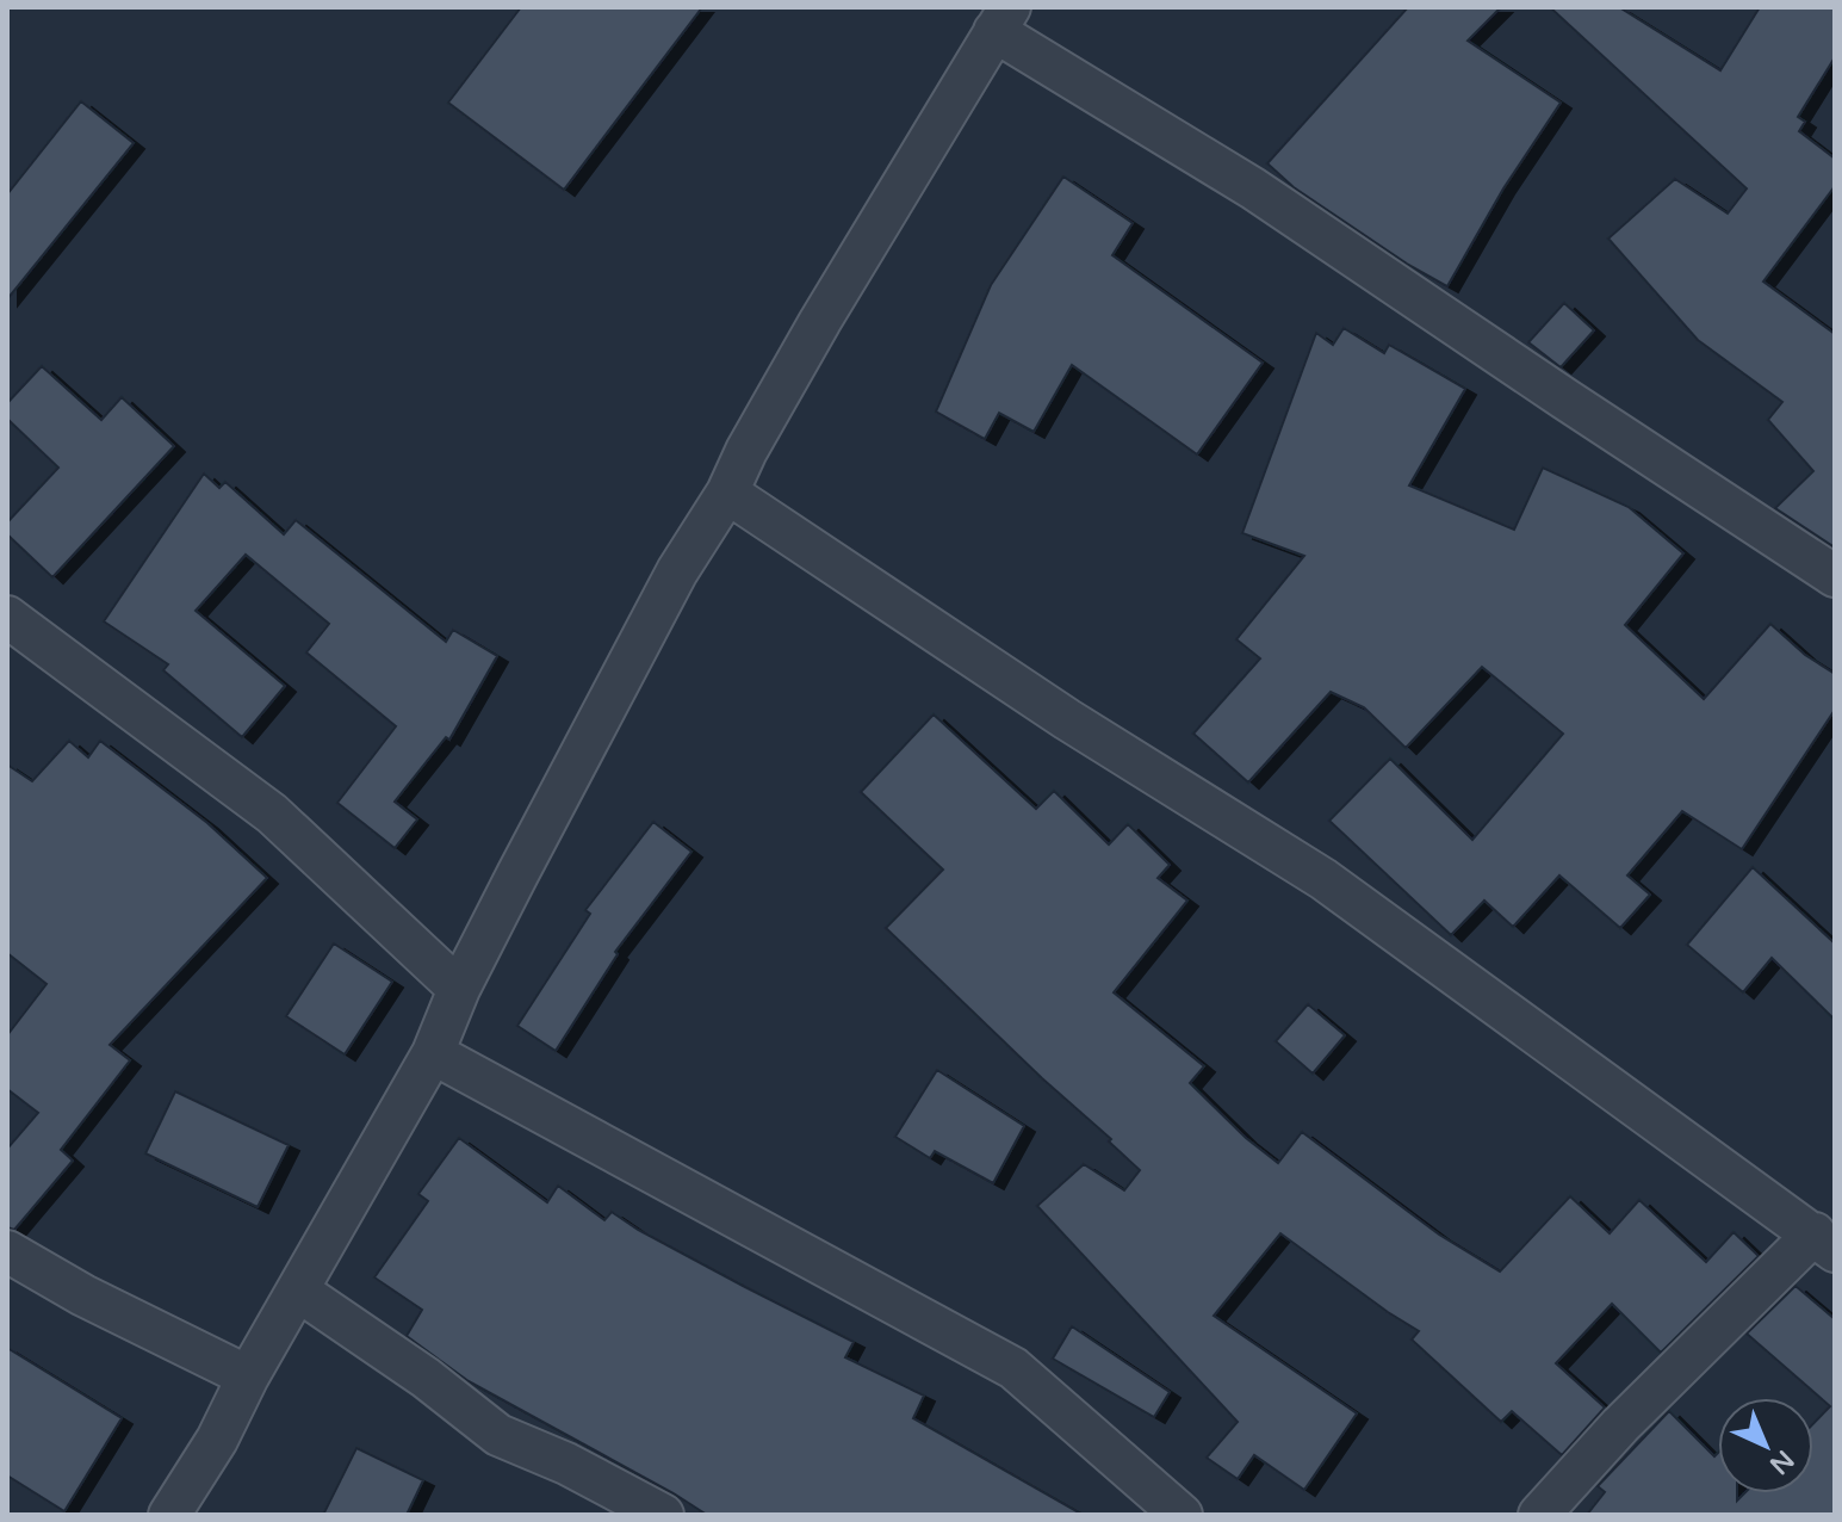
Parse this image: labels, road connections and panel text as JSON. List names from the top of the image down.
{
  "north": "bottom right"
}
